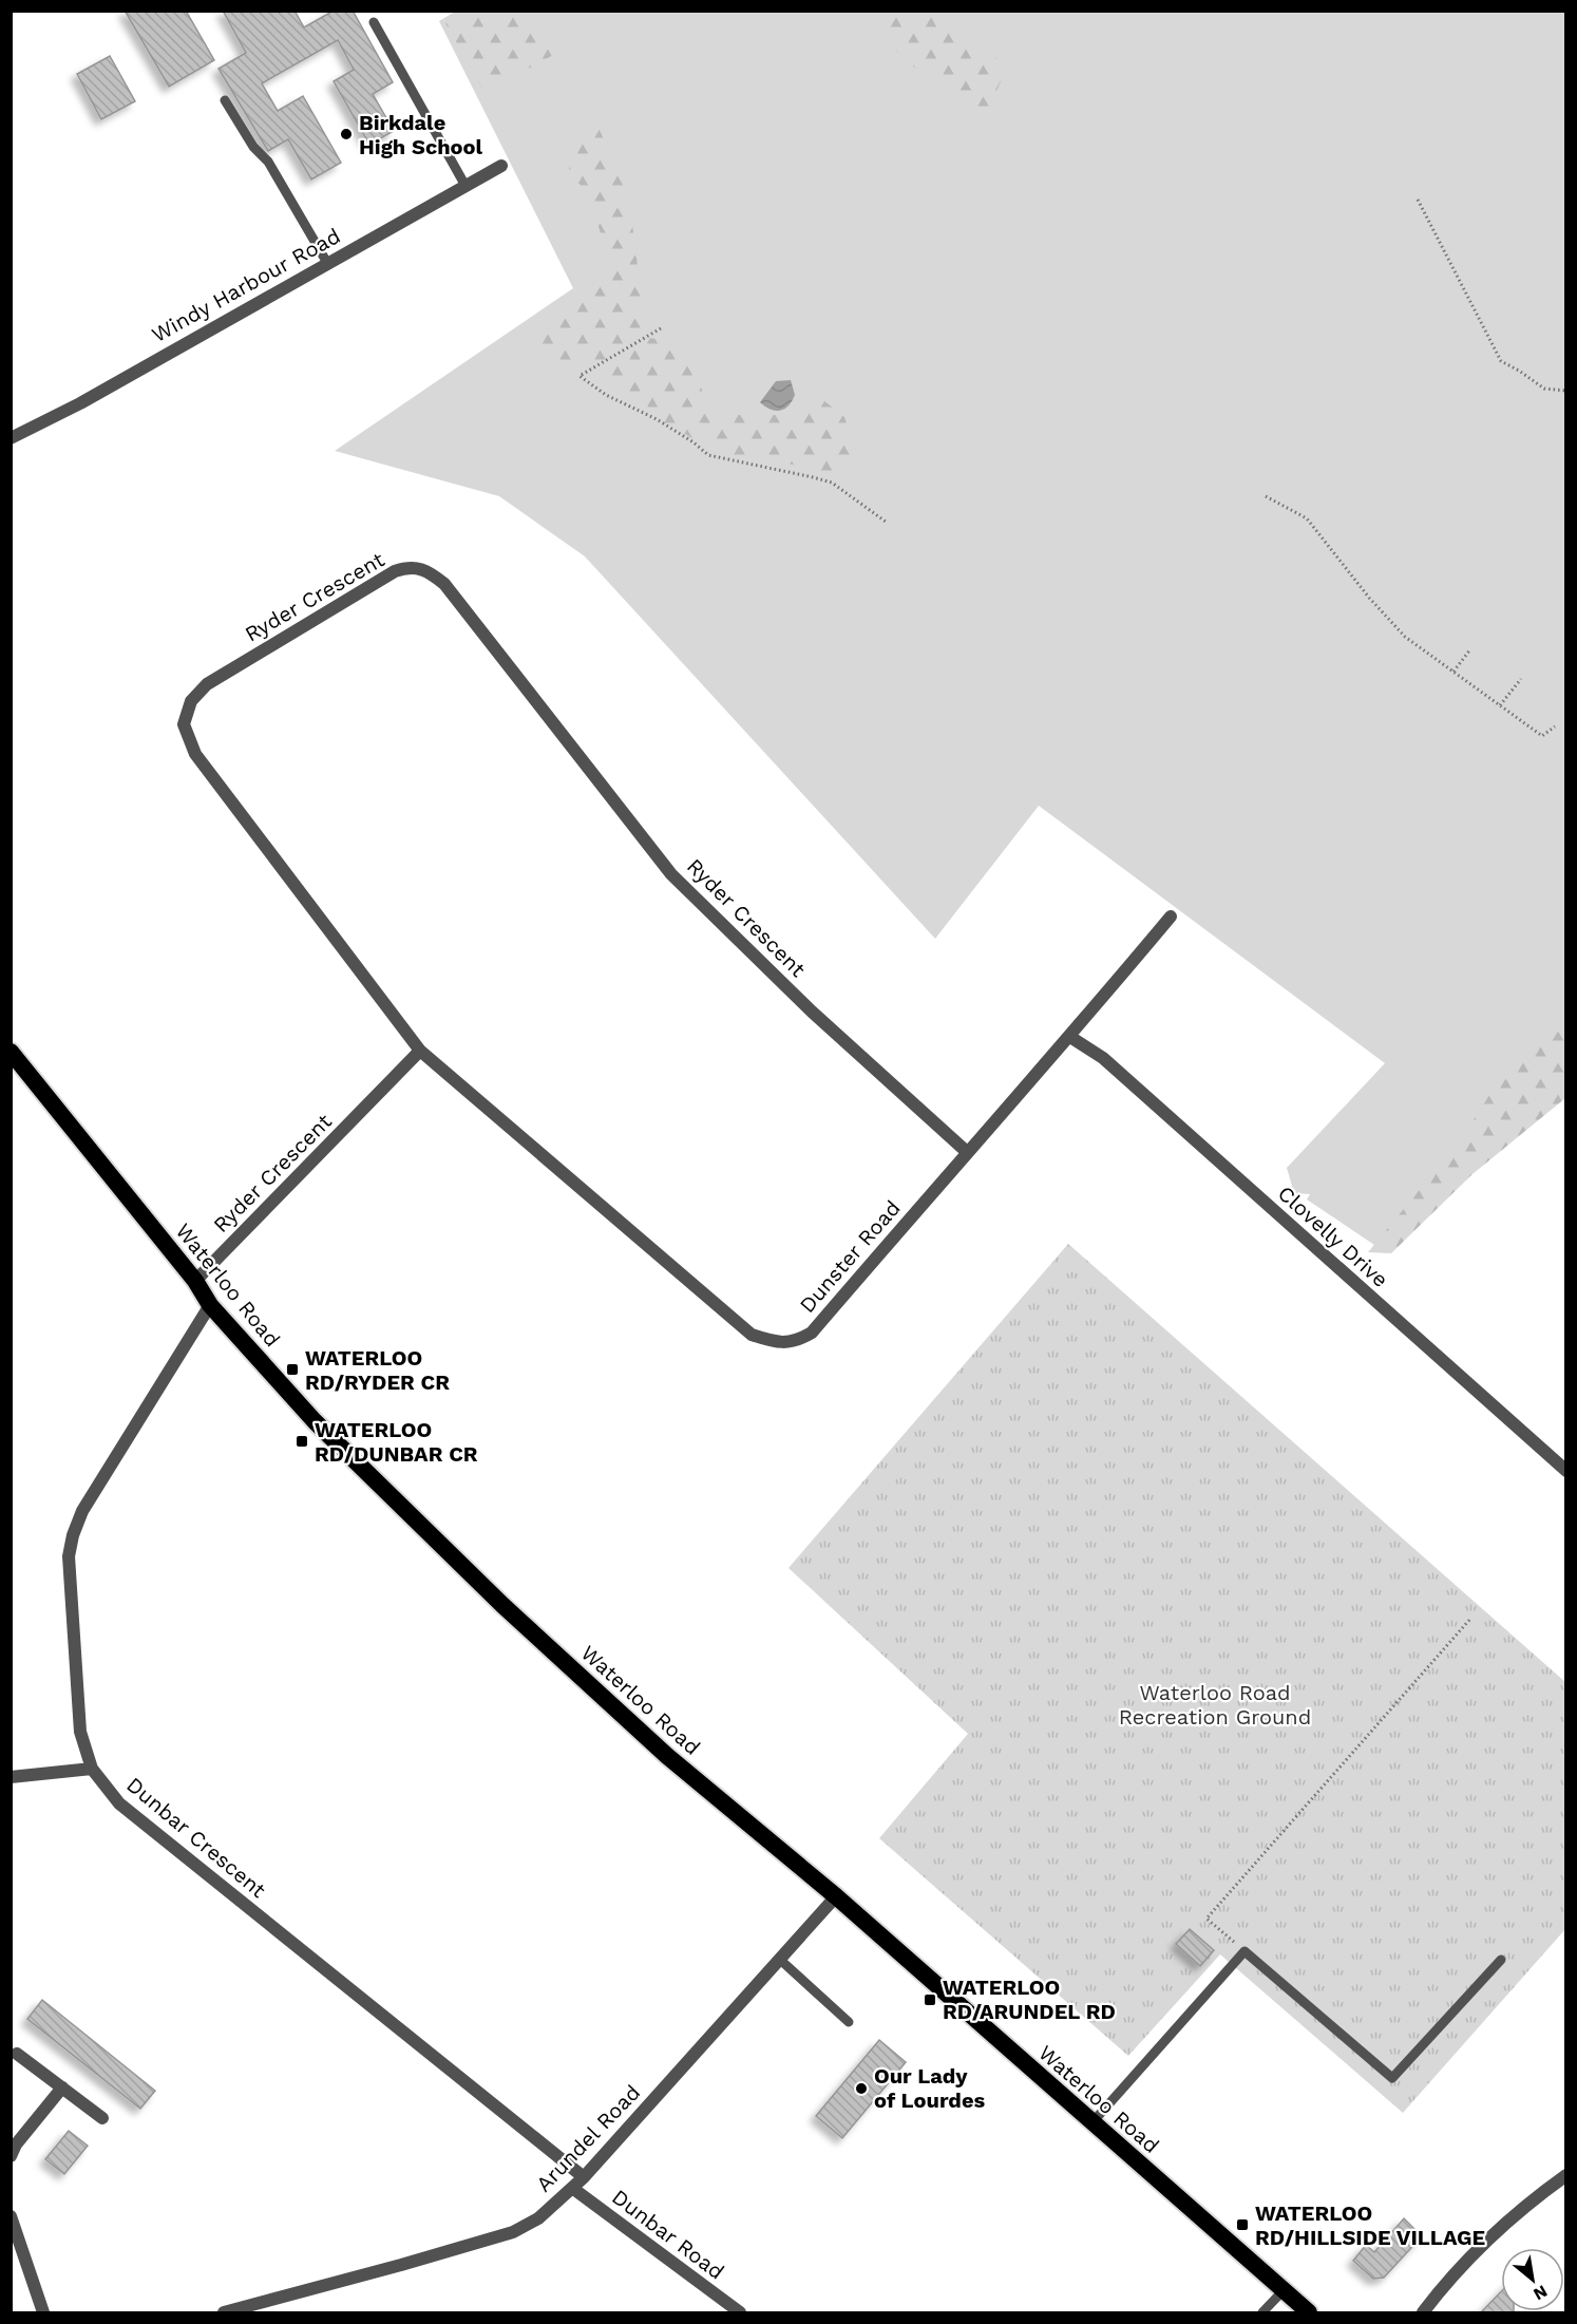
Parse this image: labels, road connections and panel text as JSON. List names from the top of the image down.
{
  "streets": {
    "highway": ["Waterloo Road"],
    "street": [
      "Windy Harbour Road",
      "Ryder Crescent",
      "Clovelly Drive",
      "Dunster Road",
      "Dunbar Crescent",
      "Arundel Road",
      "Dunbar Road"
    ]
  },
  "crossings": [
    ["Ryder Crescent", "Dunster Road"],
    ["Ryder Crescent", "Waterloo Road"],
    ["Clovelly Drive", "Dunster Road"],
    ["Waterloo Road", "Dunbar Crescent"],
    ["Waterloo Road", "Arundel Road"],
    ["Dunbar Crescent", "Arundel Road"],
    ["Arundel Road", "Dunbar Road"]
  ],
  "parks": ["Waterloo Road Recreation Ground"],
  "places": {
    "other": ["Birkdale High School", "Our Lady of Lourdes"],
    "transit": [
      "WATERLOO RD/RYDER CR",
      "WATERLOO RD/DUNBAR CR",
      "WATERLOO RD/ARUNDEL RD",
      "WATERLOO RD/HILLSIDE VILLAGE"
    ]
  },
  "north": "bottom right"
}
